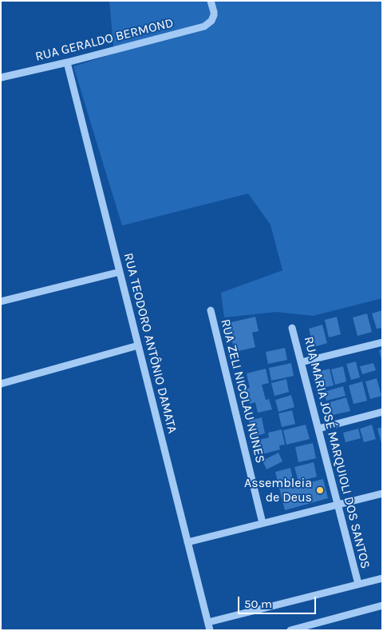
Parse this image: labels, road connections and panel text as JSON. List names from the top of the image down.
{
  "streets": {
    "street": [
      "RUA GERALDO BERMOND",
      "RUA TEODORO ANTÔNIO DAMATA",
      "RUA ZELI NICOLAU NUNES",
      "RUA MARIA JOSÉ MARQUIOLI DOS SANTOS"
    ]
  },
  "crossings": [
    ["RUA GERALDO BERMOND", "RUA TEODORO ANTÔNIO DAMATA"]
  ],
  "places": ["Assembleia de Deus"],
  "scale_bar": "50 m"
}
